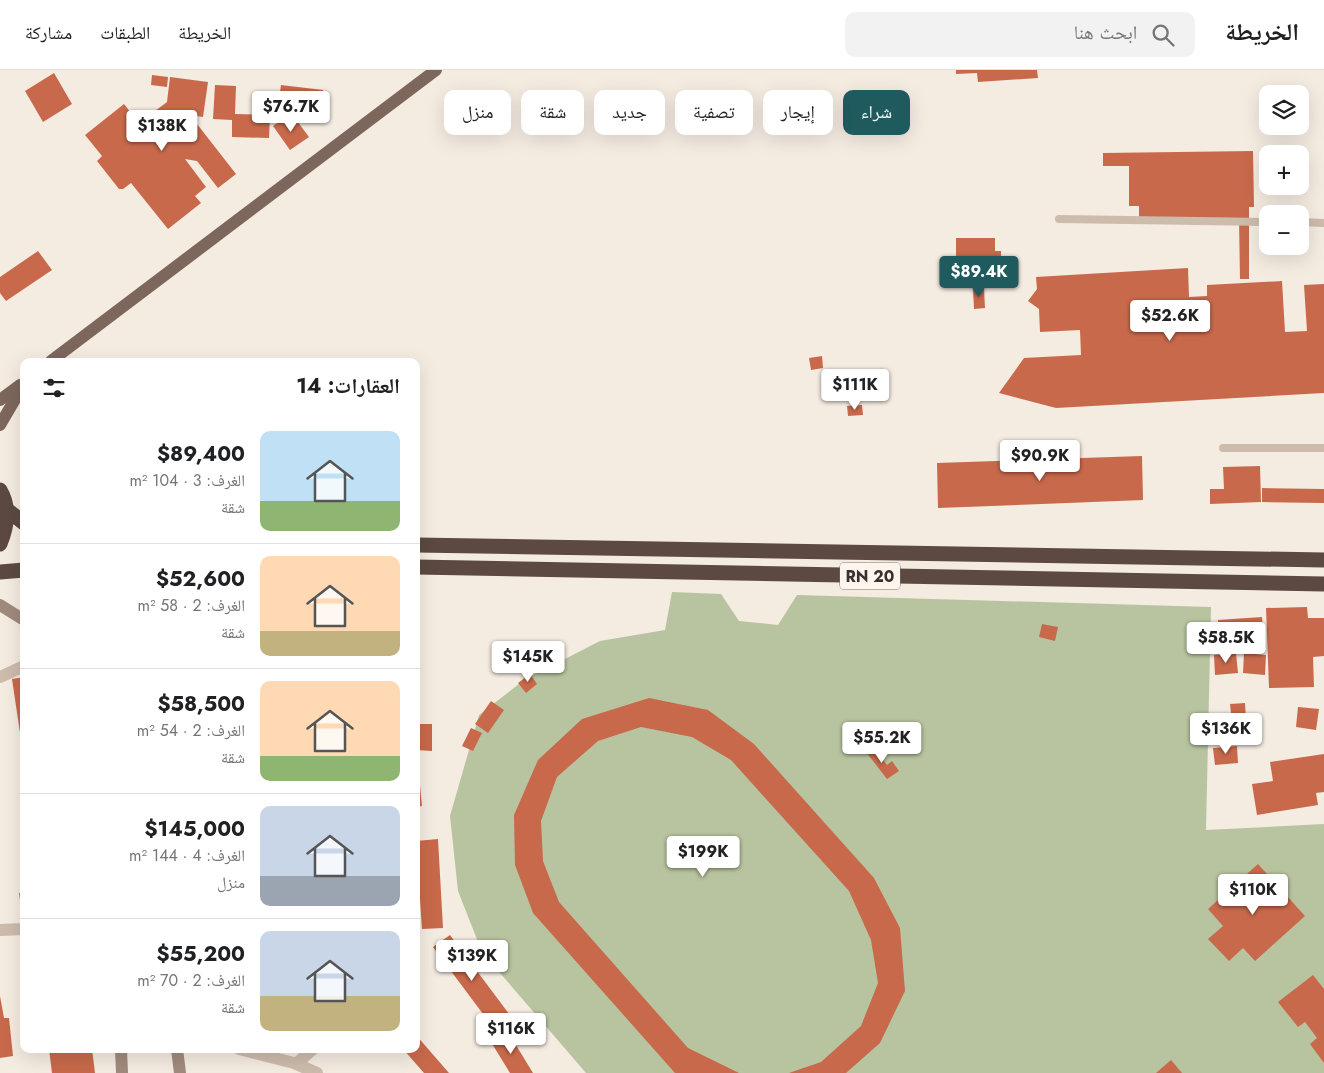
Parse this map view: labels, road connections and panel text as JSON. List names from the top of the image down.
{
  "streets": {
    "highway": ["RN 20"]
  },
  "page": {
    "header": "الخريطة",
    "search": "ابحث هنا",
    "nav": ["الخريطة", "الطبقات", "مشاركة"],
    "map_buttons": ["+", "−"],
    "chip": [
      "شراء",
      "إيجار",
      "تصفية",
      "جديد",
      "شقة",
      "منزل"
    ],
    "price": [
      "$76.7K",
      "$138K",
      "$89.4K",
      "$52.6K",
      "$111K",
      "$90.9K",
      "$58.5K",
      "$145K",
      "$136K",
      "$55.2K",
      "$199K",
      "$110K",
      "$139K",
      "$116K"
    ],
    "heading": "العقارات: 14",
    "list": [
      {
        "name": "$89,400",
        "note": "الغرف: 3 · 104 m² · شقة"
      },
      {
        "name": "$52,600",
        "note": "الغرف: 2 · 58 m² · شقة"
      },
      {
        "name": "$58,500",
        "note": "الغرف: 2 · 54 m² · شقة"
      },
      {
        "name": "$145,000",
        "note": "الغرف: 4 · 144 m² · منزل"
      },
      {
        "name": "$55,200",
        "note": "الغرف: 2 · 70 m² · شقة"
      }
    ]
  }
}
